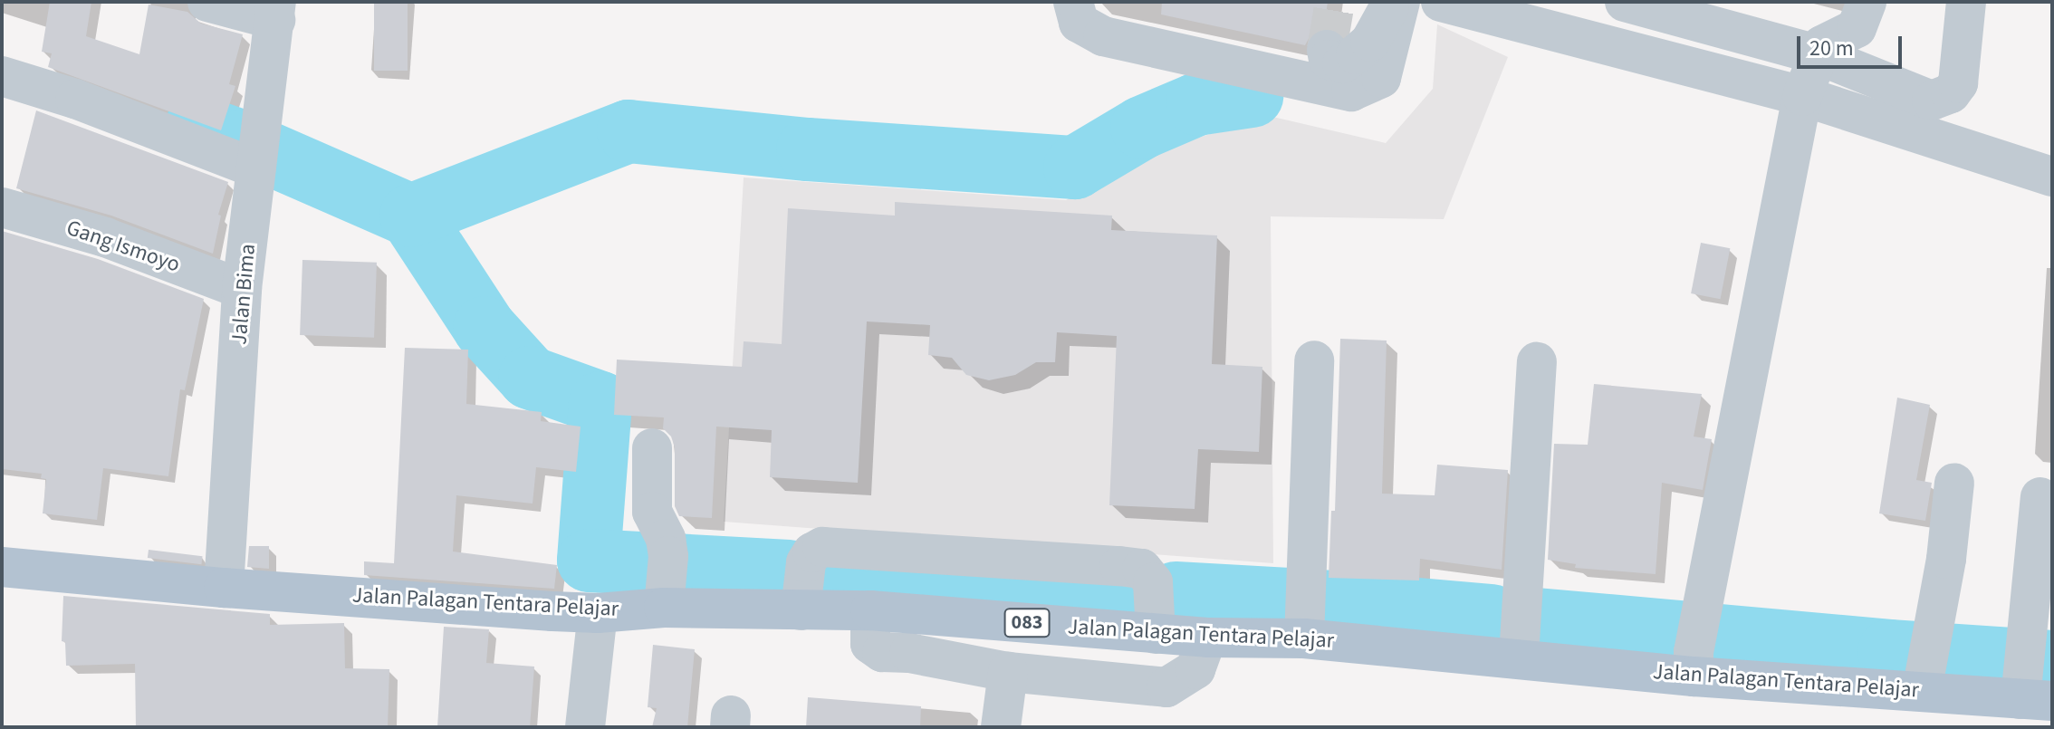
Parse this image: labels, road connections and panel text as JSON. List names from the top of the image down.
{
  "streets": {
    "main road": ["Jalan Palagan Tentara Pelajar", "083"],
    "street": ["Gang Ismoyo", "Jalan Bima"]
  },
  "crossings": [
    ["Gang Ismoyo", "Jalan Bima"],
    ["Jalan Bima", "Jalan Palagan Tentara Pelajar"]
  ],
  "scale_bar": "20 m"
}
